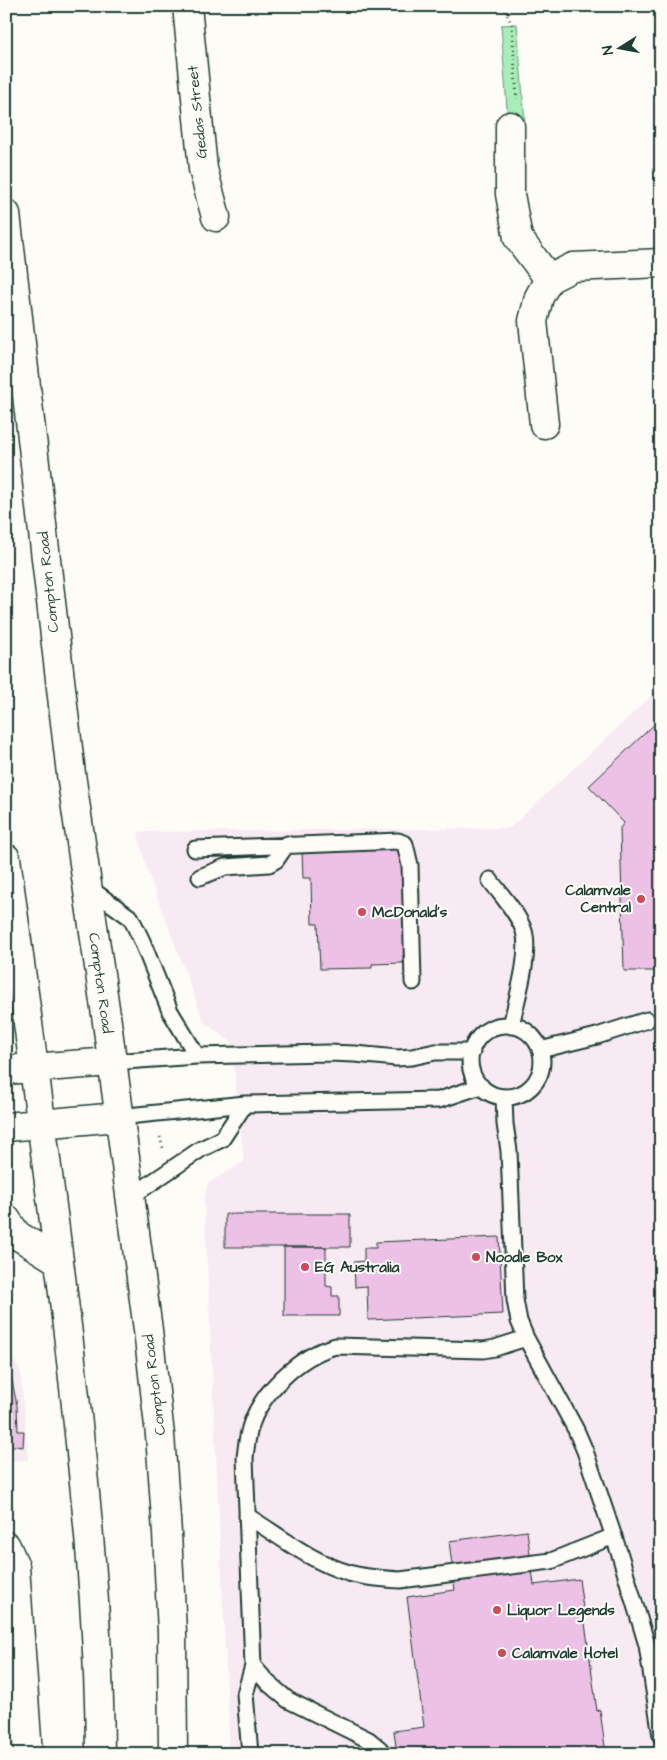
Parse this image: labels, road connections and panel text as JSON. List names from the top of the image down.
{
  "streets": {
    "main road": ["Gedas Street", "Compton Road"]
  },
  "places": [
    "Calamvale Central",
    "McDonald's",
    "Noodle Box",
    "EG Australia",
    "Liquor Legends",
    "Calamvale Hotel"
  ],
  "north": "left"
}
